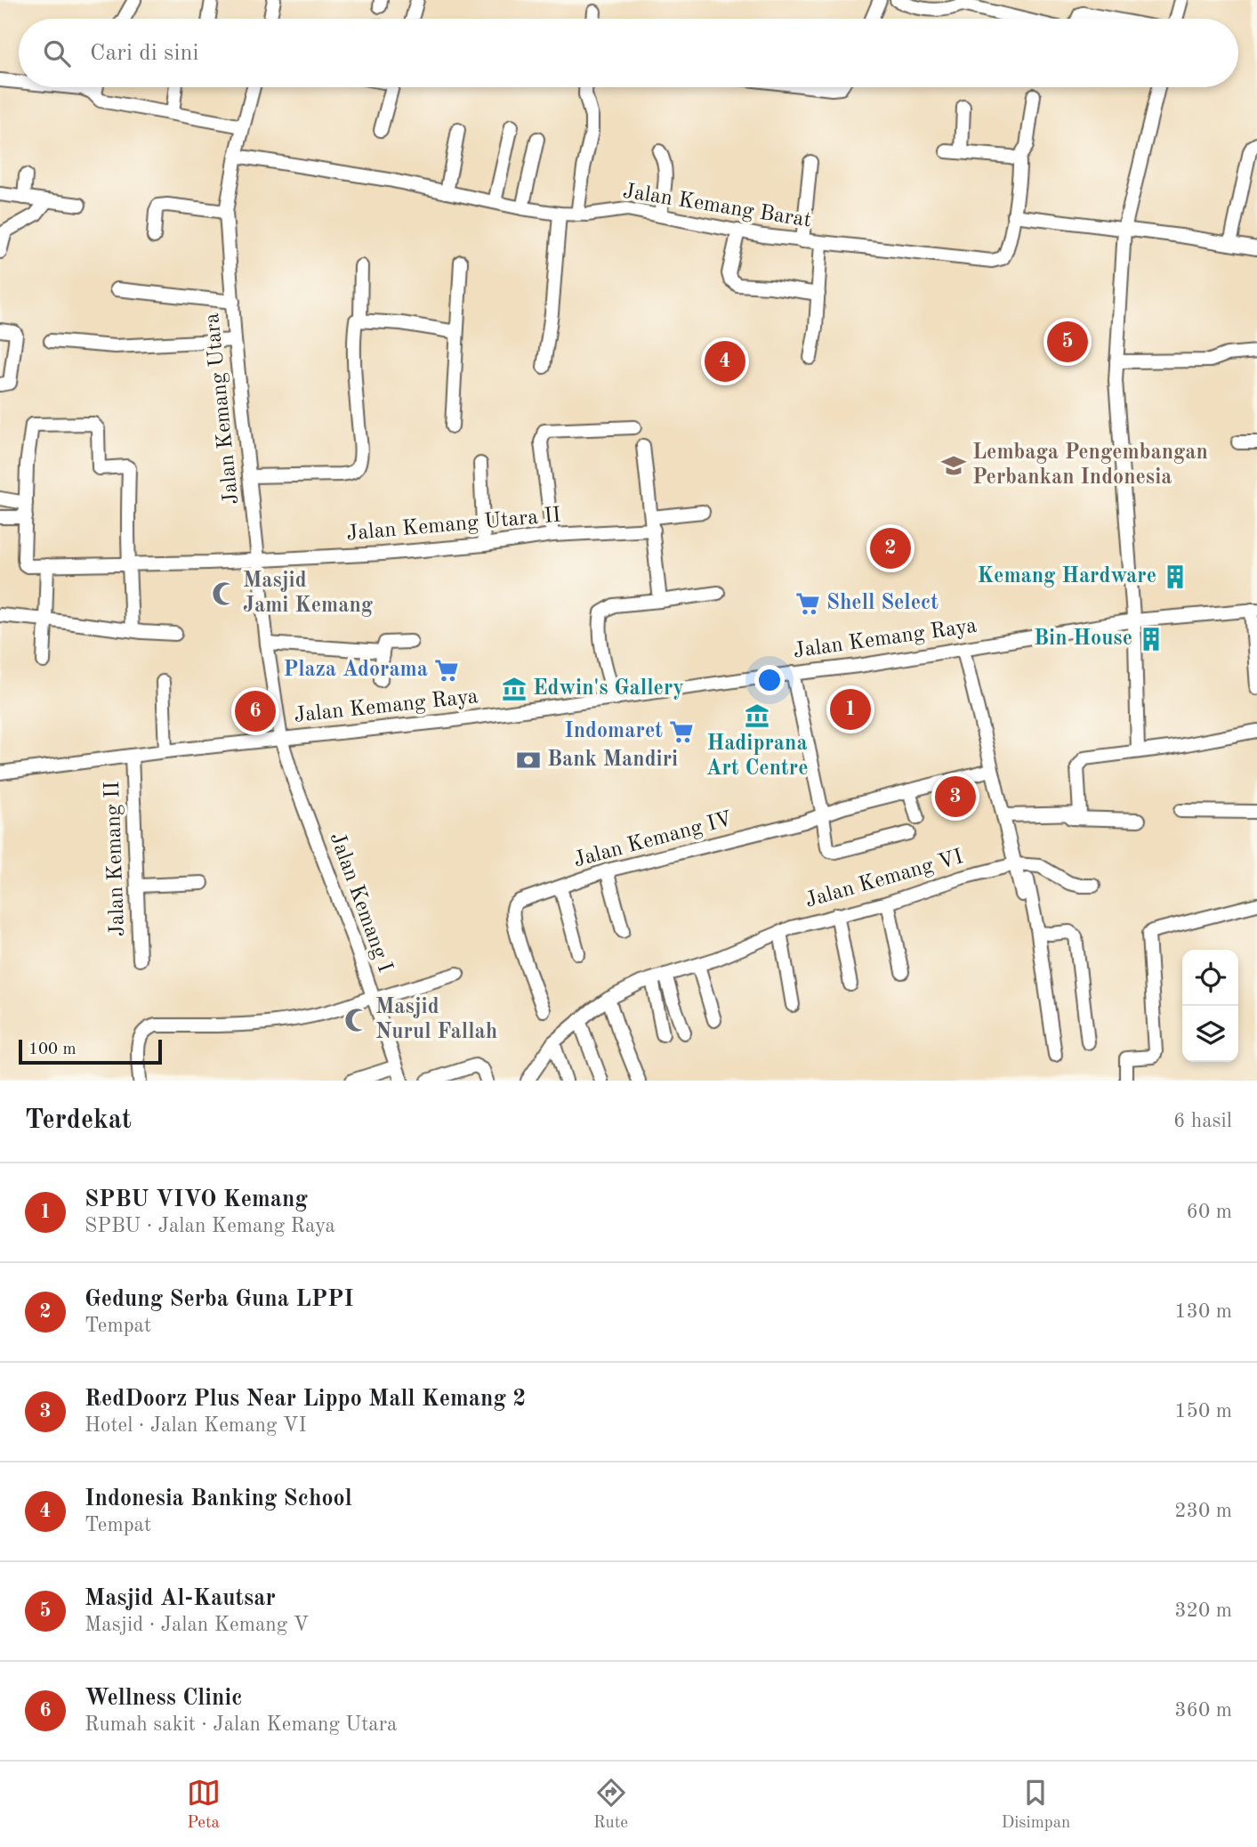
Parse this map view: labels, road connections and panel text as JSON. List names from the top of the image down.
{
  "streets": {
    "street": [
      "Jalan Kemang Barat",
      "Jalan Kemang Utara",
      "Jalan Kemang Utara II",
      "Jalan Kemang Raya",
      "Jalan Kemang IV",
      "Jalan Kemang II",
      "Jalan Kemang VI",
      "Jalan Kemang I"
    ]
  },
  "crossings": [
    ["Jalan Kemang Barat", "Jalan Kemang Utara"],
    ["Jalan Kemang Utara", "Jalan Kemang Utara II"],
    ["Jalan Kemang Utara", "Jalan Kemang Raya"],
    ["Jalan Kemang Utara", "Jalan Kemang I"],
    ["Jalan Kemang Raya", "Jalan Kemang II"],
    ["Jalan Kemang Raya", "Jalan Kemang I"]
  ],
  "places": {
    "school or university": ["Lembaga Pengembangan Perbankan Indonesia"],
    "building": ["Kemang Hardware", "Bin House"],
    "mosque": ["Masjid Jami Kemang", "Masjid Nurul Fallah"],
    "supermarket": ["Shell Select", "Plaza Adorama", "Indomaret"],
    "museum": ["Edwin's Gallery", "Hadiprana Art Centre"],
    "bank": ["Bank Mandiri"]
  },
  "scale_bar": "100 m",
  "page": {
    "search": "Cari di sini",
    "pins": [
      "5",
      "4",
      "2",
      "1",
      "6",
      "3"
    ],
    "scale": "100 m",
    "heading": ["Terdekat", "6 hasil"],
    "list": [
      {
        "mark": "1",
        "name": "SPBU VIVO Kemang",
        "note": "SPBU · Jalan Kemang Raya",
        "value": "60 m"
      },
      {
        "mark": "2",
        "name": "Gedung Serba Guna LPPI",
        "note": "Tempat",
        "value": "130 m"
      },
      {
        "mark": "3",
        "name": "RedDoorz Plus Near Lippo Mall Kemang 2",
        "note": "Hotel · Jalan Kemang VI",
        "value": "150 m"
      },
      {
        "mark": "4",
        "name": "Indonesia Banking School",
        "note": "Tempat",
        "value": "230 m"
      },
      {
        "mark": "5",
        "name": "Masjid Al-Kautsar",
        "note": "Masjid · Jalan Kemang V",
        "value": "320 m"
      },
      {
        "mark": "6",
        "name": "Wellness Clinic",
        "note": "Rumah sakit · Jalan Kemang Utara",
        "value": "360 m"
      }
    ],
    "nav": ["Peta", "Rute", "Disimpan"]
  }
}
